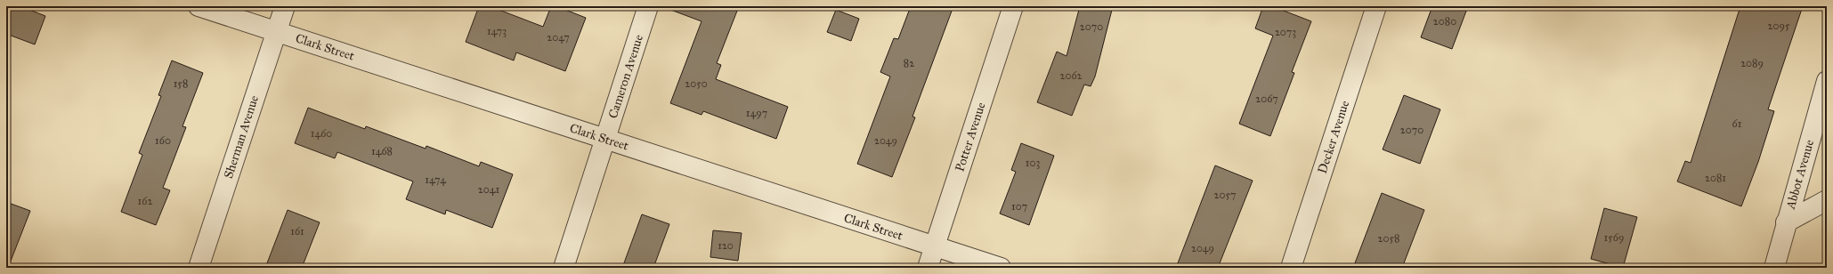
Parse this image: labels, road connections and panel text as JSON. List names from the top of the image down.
{
  "streets": {
    "street": [
      "Clark Street",
      "Cameron Avenue",
      "Sherman Avenue",
      "Potter Avenue",
      "Decker Avenue",
      "Abbot Avenue"
    ]
  },
  "crossings": [
    ["Clark Street", "Cameron Avenue"],
    ["Clark Street", "Sherman Avenue"],
    ["Clark Street", "Potter Avenue"]
  ],
  "house_numbers": [
    "2080",
    "2095",
    "2070",
    "1473",
    "2073",
    "2047",
    "82",
    "2089",
    "2062",
    "158",
    "2050",
    "2067",
    "1497",
    "61",
    "2070",
    "1460",
    "160",
    "2049",
    "1468",
    "103",
    "2081",
    "1474",
    "2041",
    "2057",
    "162",
    "107",
    "161",
    "1569",
    "2058",
    "120",
    "2049"
  ]
}
